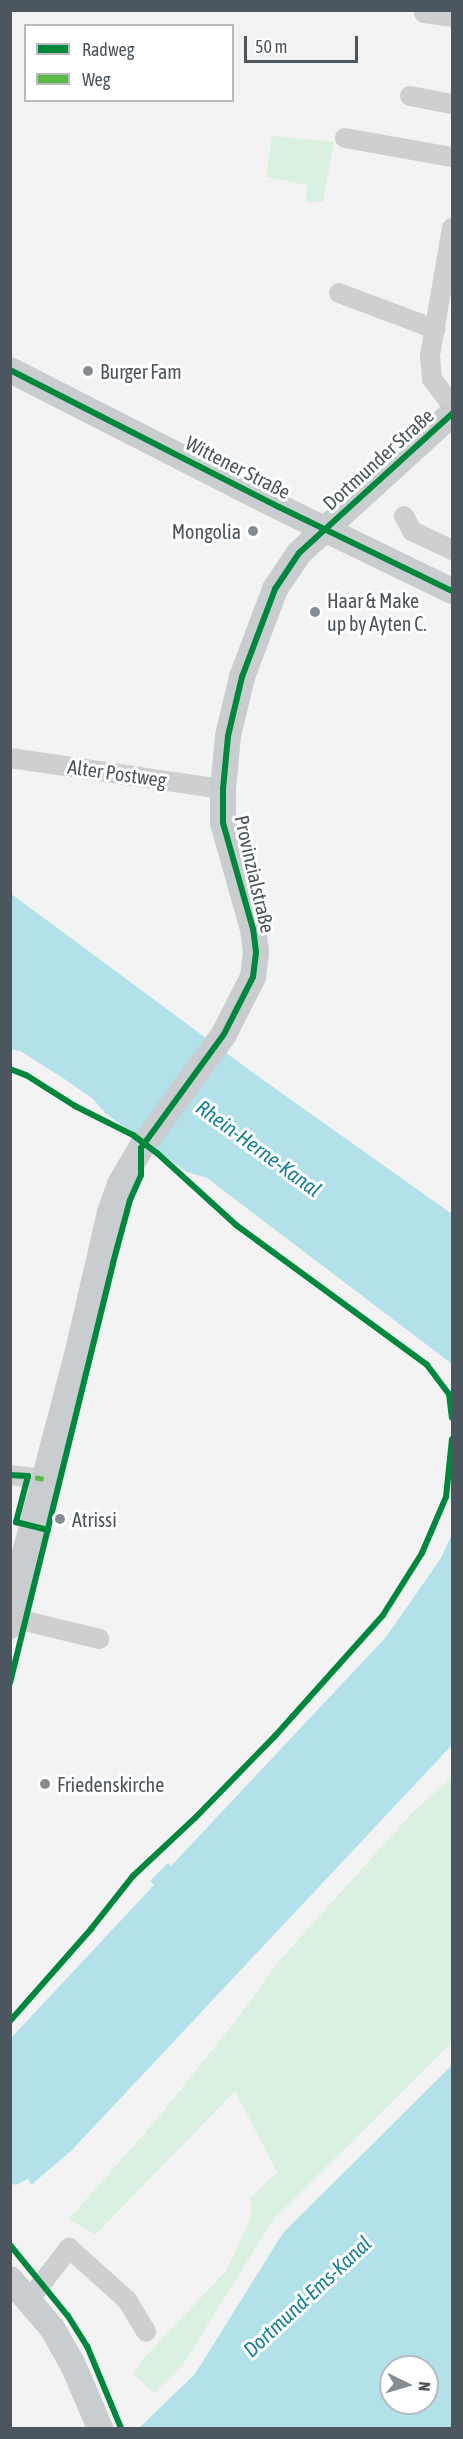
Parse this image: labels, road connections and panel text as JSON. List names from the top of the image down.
{
  "streets": {
    "main road": ["Dortmunder Straße", "Wittener Straße", "Provinzialstraße"],
    "street": ["Alter Postweg"]
  },
  "crossings": [
    ["Dortmunder Straße", "Wittener Straße"],
    ["Dortmunder Straße", "Provinzialstraße"],
    ["Wittener Straße", "Provinzialstraße"],
    ["Alter Postweg", "Provinzialstraße"]
  ],
  "water": ["Rhein-Herne-Kanal", "Dortmund-Ems-Kanal"],
  "places": [
    "Burger Fam",
    "Mongolia",
    "Haar & Make up by Ayten C.",
    "Atrissi",
    "Friedenskirche"
  ],
  "legend": ["Radweg", "Weg"],
  "scale_bar": "50 m",
  "north": "right"
}
